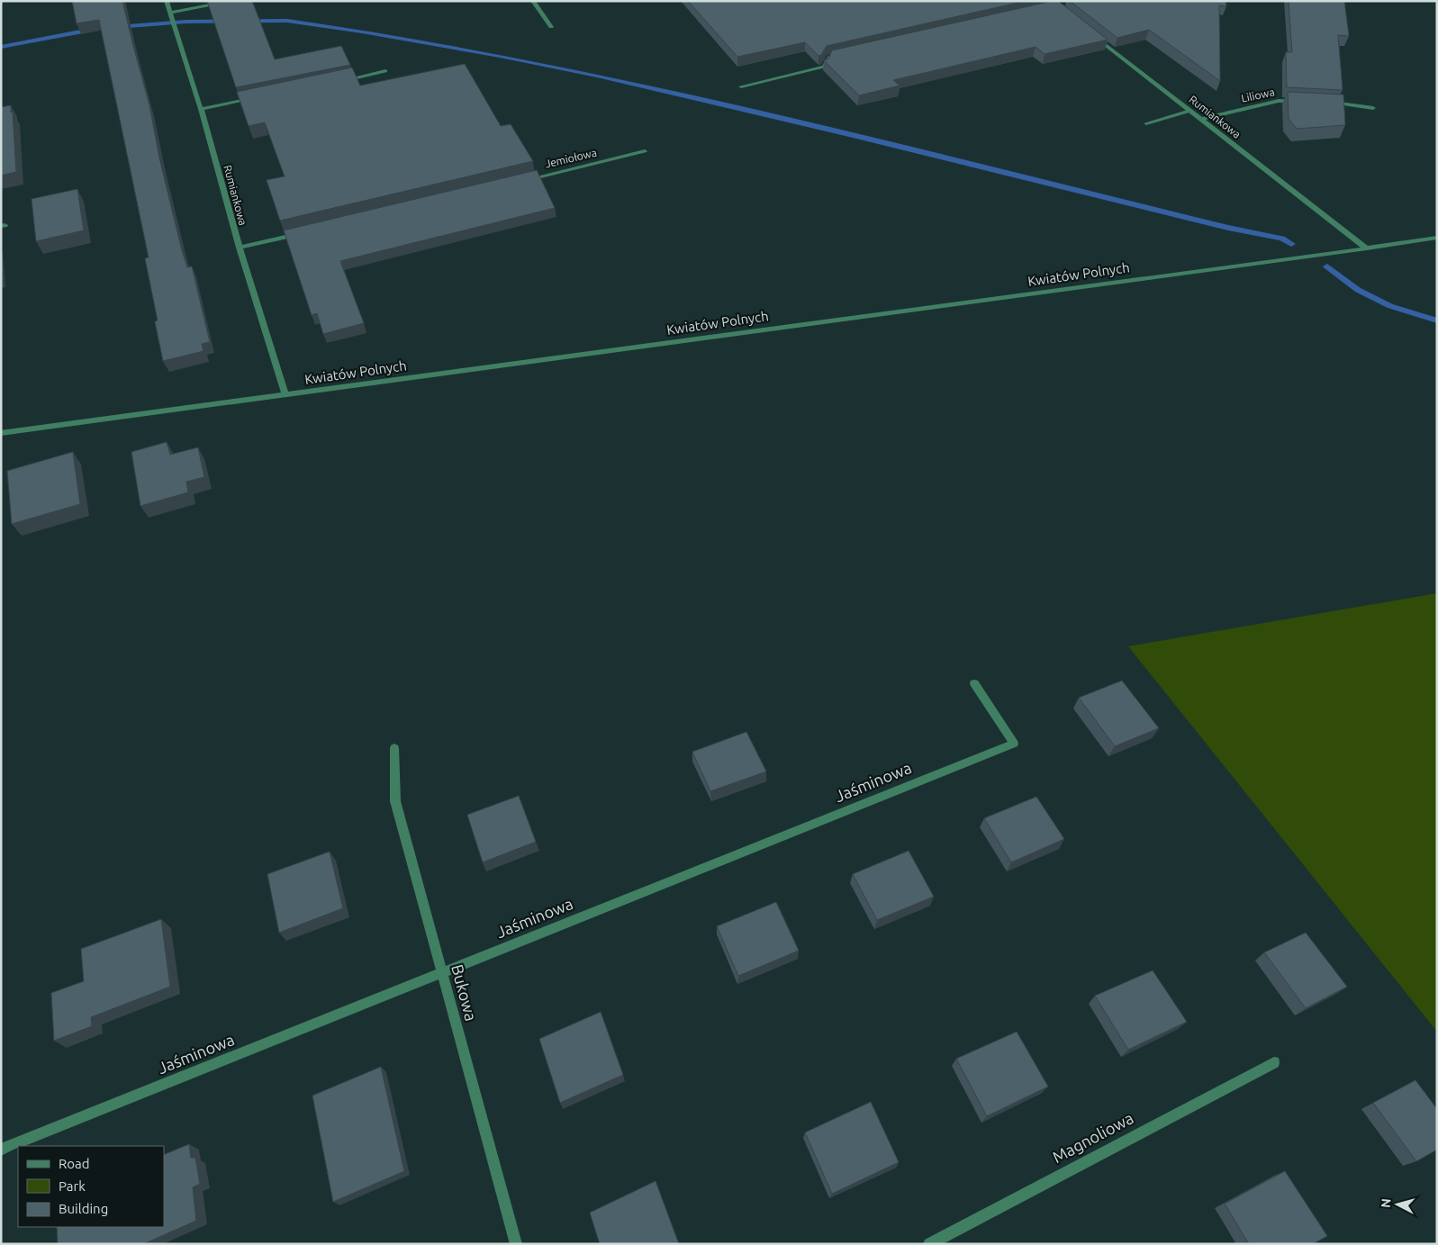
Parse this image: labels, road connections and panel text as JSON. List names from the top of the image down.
{
  "streets": {
    "street": [
      "Liliowa",
      "Rumiankowa",
      "Jemiołowa",
      "Kwiatów Polnych",
      "Jaśminowa",
      "Bukowa",
      "Magnoliowa"
    ]
  },
  "crossings": [
    ["Liliowa", "Rumiankowa"],
    ["Rumiankowa", "Kwiatów Polnych"],
    ["Jaśminowa", "Bukowa"]
  ],
  "legend": ["Road", "Park", "Building"],
  "north": "left"
}
